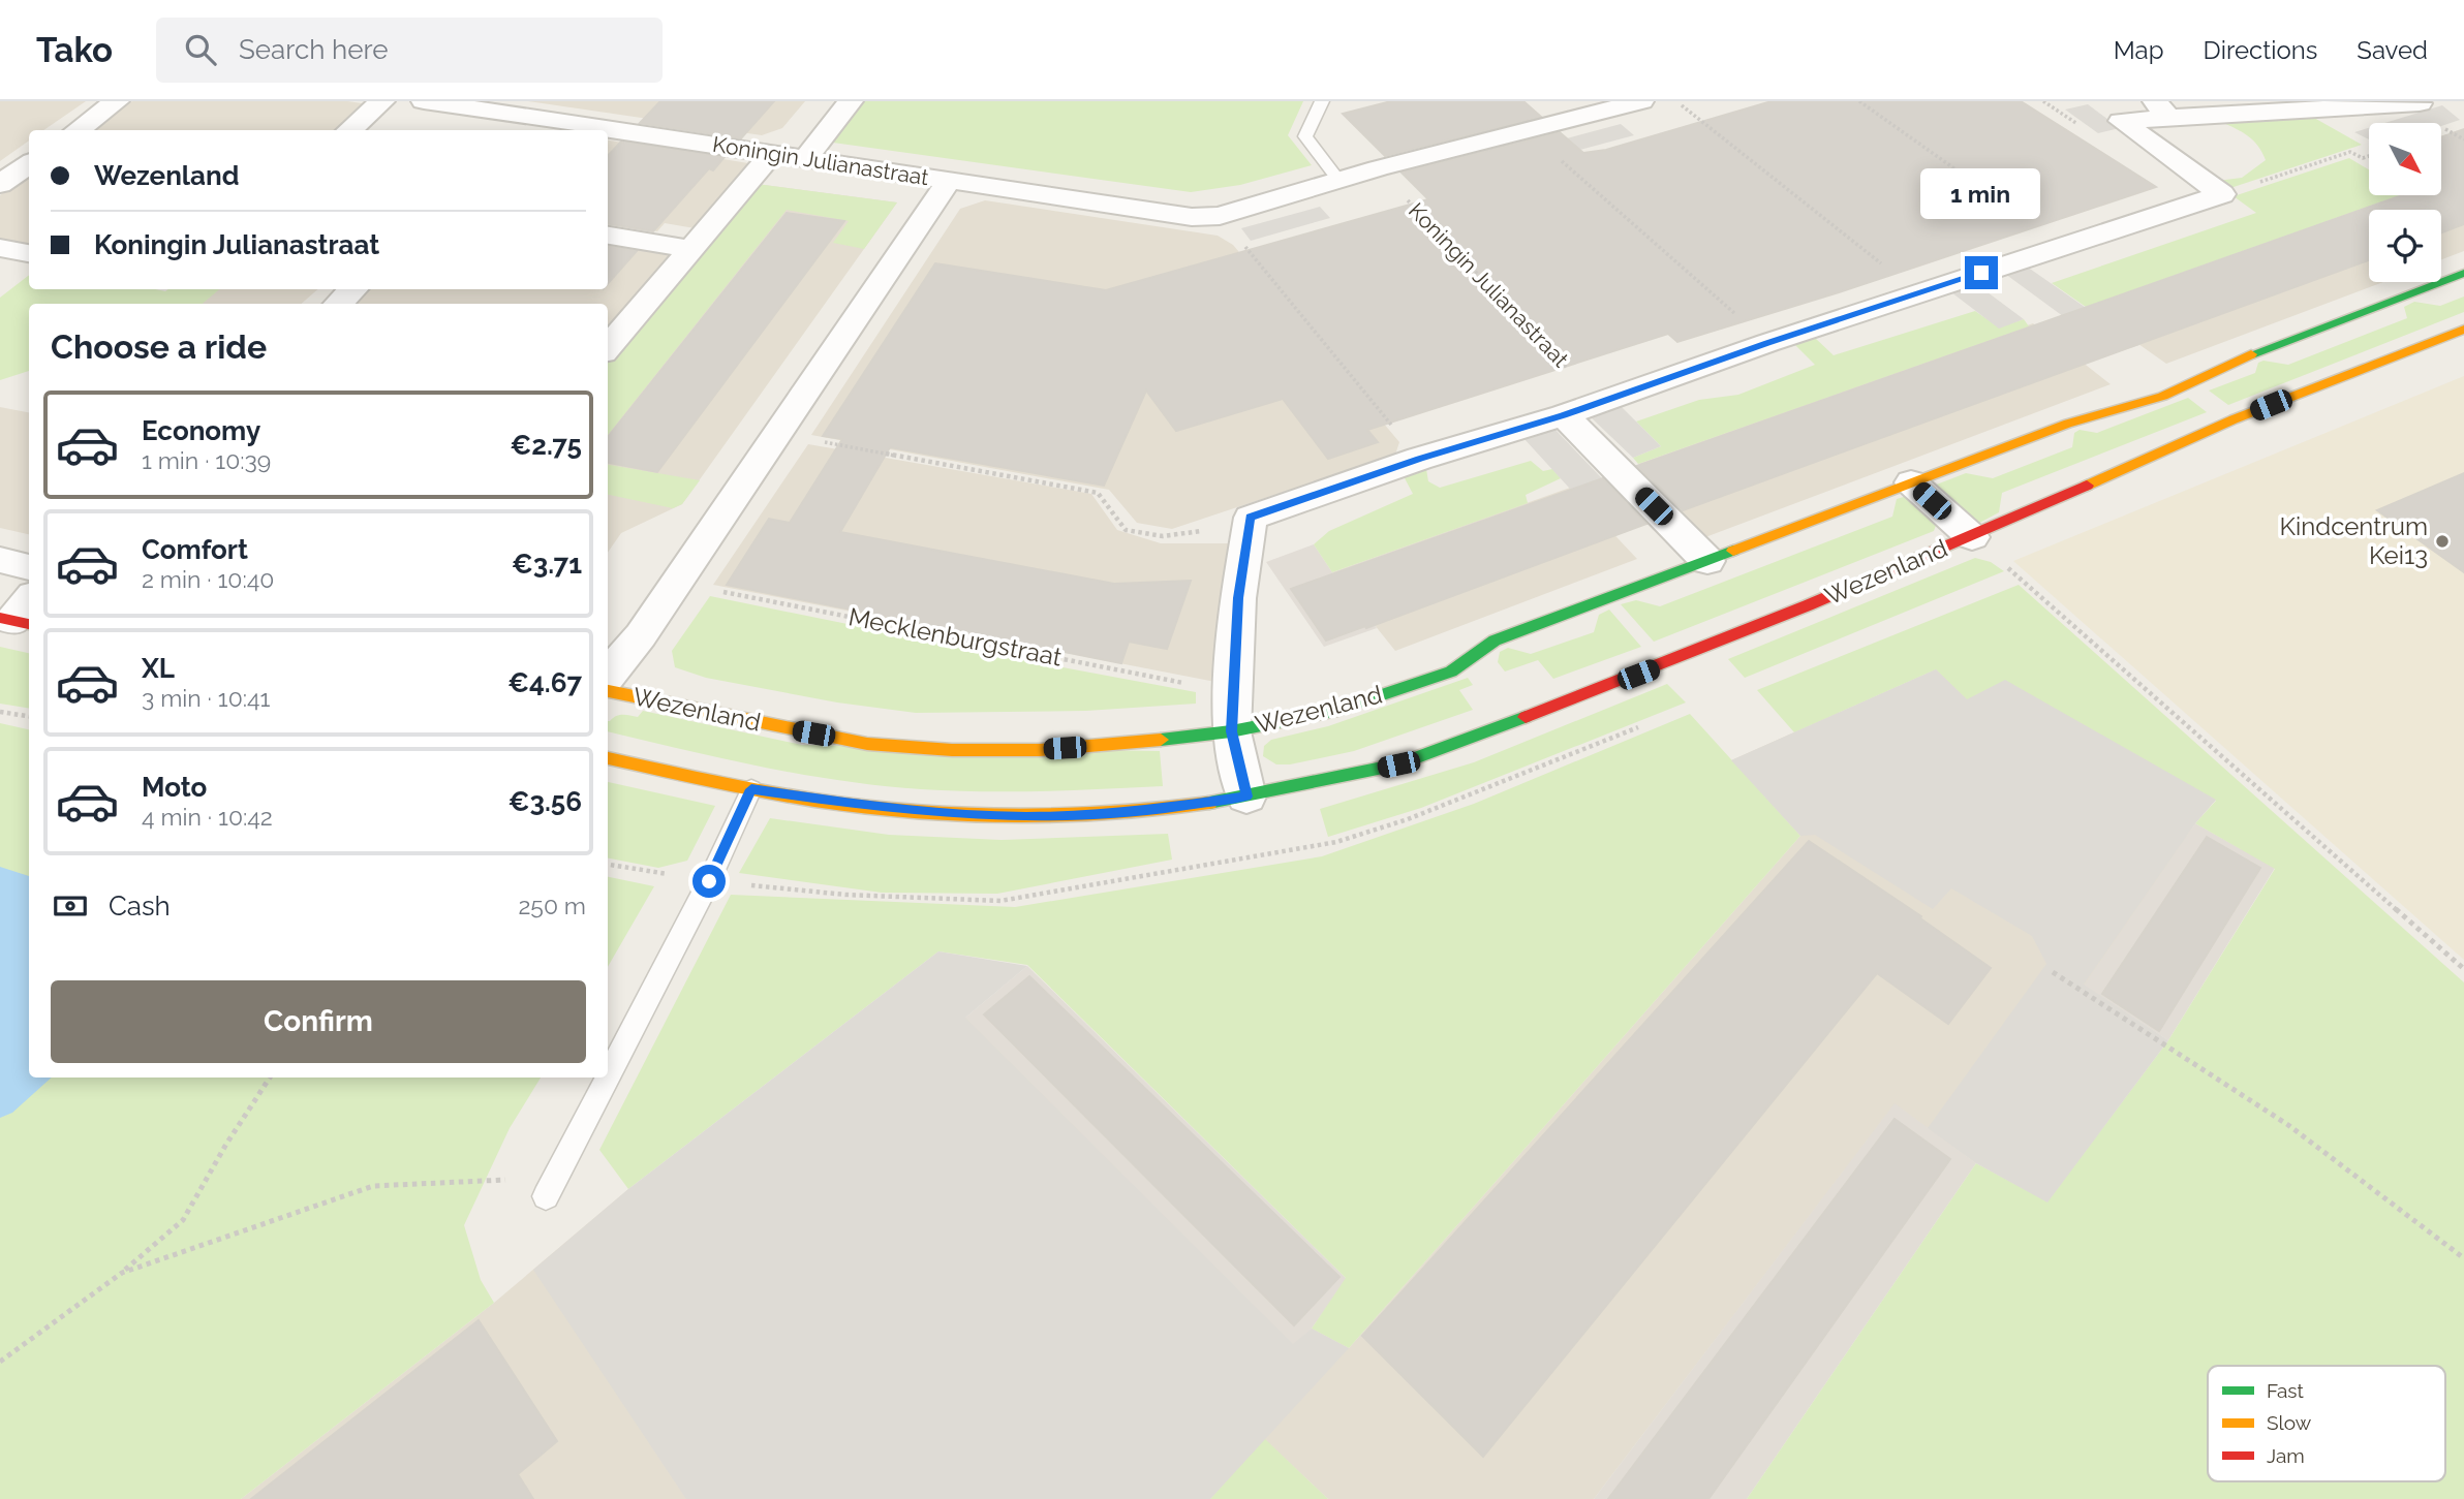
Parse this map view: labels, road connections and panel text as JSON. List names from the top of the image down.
{
  "streets": {
    "street": ["Koningin Julianastraat", "Wezenland"],
    "path": ["Mecklenburgstraat"]
  },
  "places": ["Kindcentrum Kei13"],
  "legend": ["Fast", "Slow", "Jam"],
  "north": "bottom right",
  "page": {
    "header": "Tako",
    "search": "Search here",
    "nav": ["Map", "Directions", "Saved"],
    "banner": ["Wezenland", "Koningin Julianastraat"],
    "bubble": "1 min",
    "heading": "Choose a ride",
    "list": [
      {
        "name": "Economy",
        "note": "1 min · 10:39",
        "value": "€2.75"
      },
      {
        "name": "Comfort",
        "note": "2 min · 10:40",
        "value": "€3.71"
      },
      {
        "name": "XL",
        "note": "3 min · 10:41",
        "value": "€4.67"
      },
      {
        "name": "Moto",
        "note": "4 min · 10:42",
        "value": "€3.56"
      }
    ],
    "pay": ["Cash", "250 m"],
    "buttons": "Confirm"
  }
}
